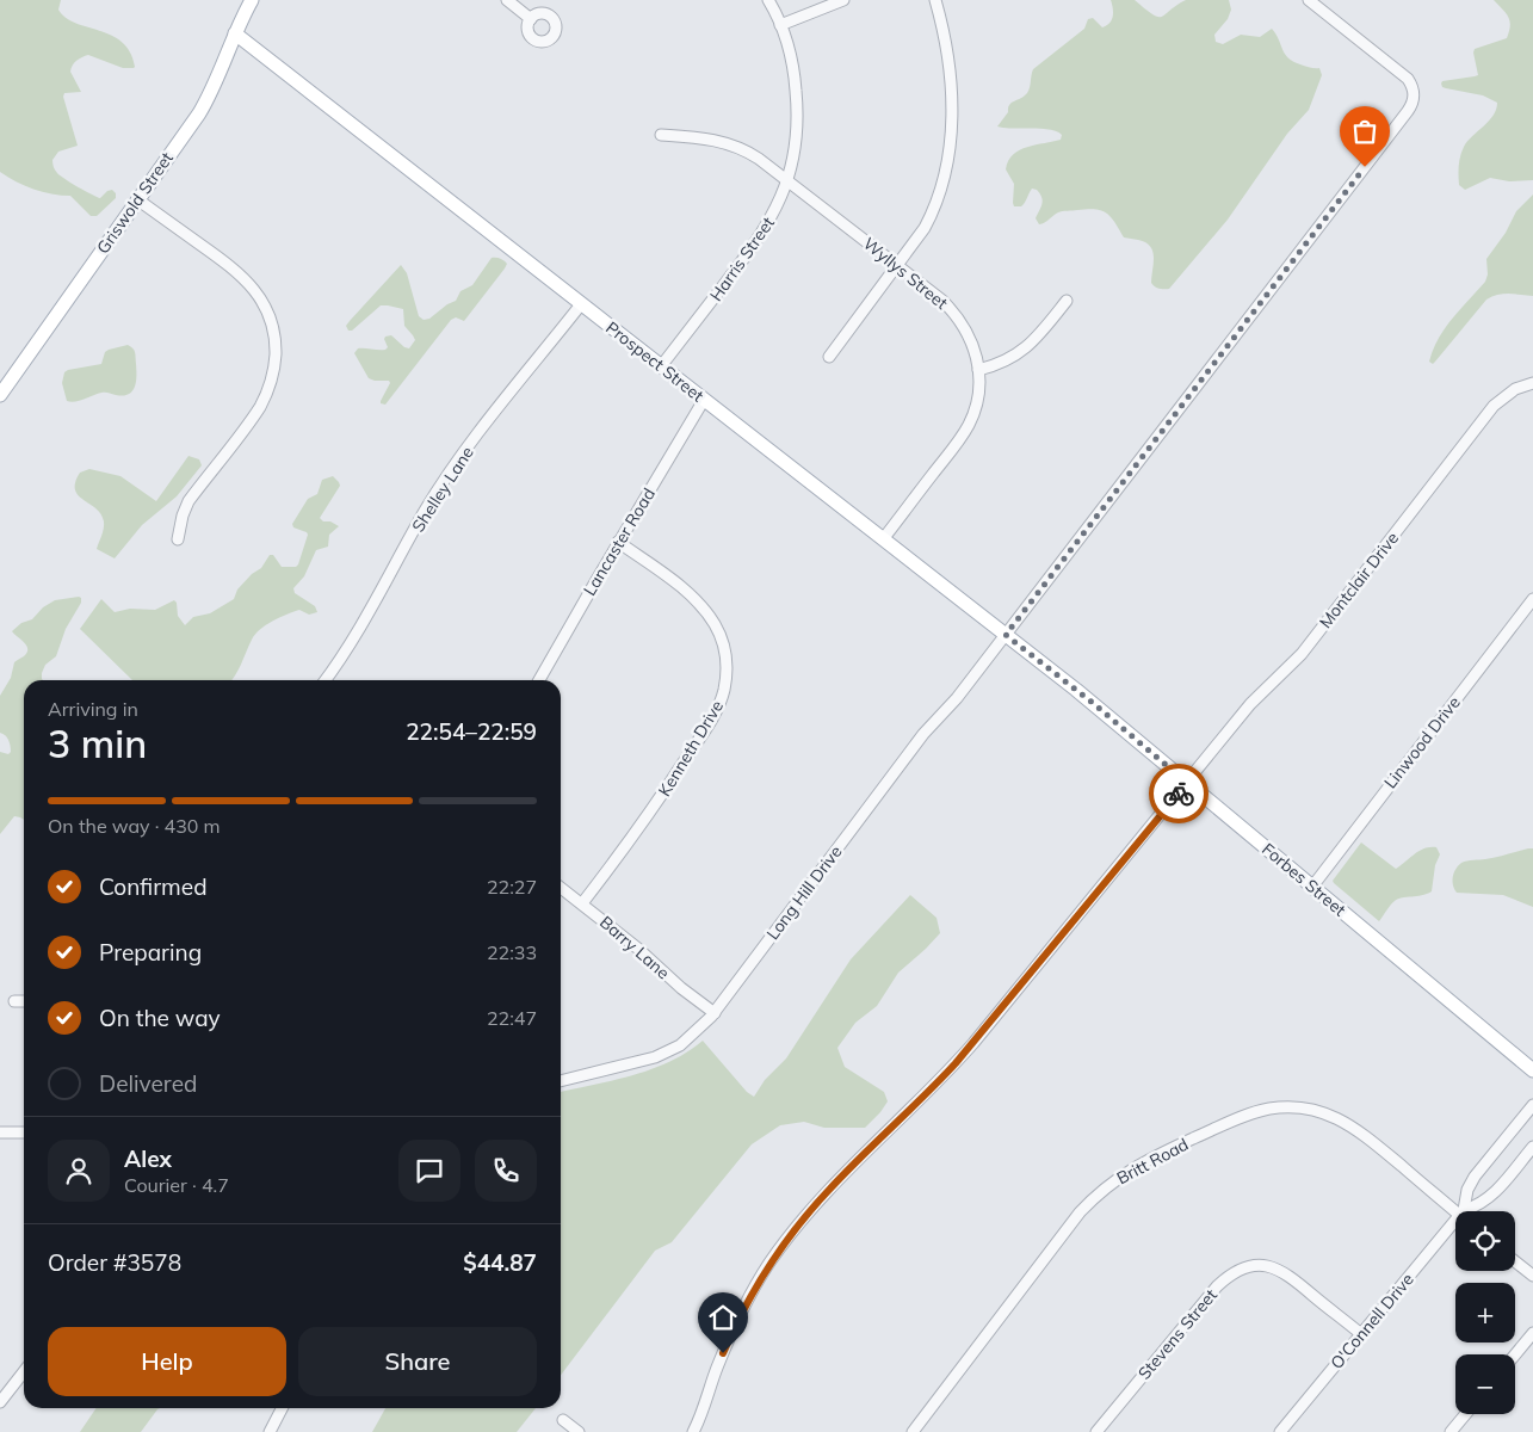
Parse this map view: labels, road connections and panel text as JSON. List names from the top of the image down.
{
  "streets": {
    "main road": ["Griswold Street", "Prospect Street", "Forbes Street"],
    "street": [
      "Harris Street",
      "Wyllys Street",
      "Shelley Lane",
      "Lancaster Road",
      "Montclair Drive",
      "Linwood Drive",
      "Kenneth Drive",
      "Long Hill Drive",
      "Barry Lane",
      "Britt Road",
      "O'Connell Drive",
      "Stevens Street"
    ]
  },
  "crossings": [
    ["Griswold Street", "Prospect Street"],
    ["Harris Street", "Wyllys Street"],
    ["Harris Street", "Prospect Street"],
    ["Wyllys Street", "Prospect Street"],
    ["Prospect Street", "Shelley Lane"],
    ["Prospect Street", "Lancaster Road"],
    ["Prospect Street", "Forbes Street"],
    ["Prospect Street", "Long Hill Drive"],
    ["Lancaster Road", "Kenneth Drive"],
    ["Montclair Drive", "Forbes Street"],
    ["Linwood Drive", "Forbes Street"],
    ["Kenneth Drive", "Barry Lane"],
    ["Long Hill Drive", "Barry Lane"],
    ["O'Connell Drive", "Stevens Street"]
  ],
  "page": {
    "heading": ["3 min", "Arriving in", "22:54–22:59"],
    "panel": [
      "Alex",
      "Courier · 4.7",
      "Order #3578",
      "$44.87"
    ],
    "bar": "On the way · 430 m",
    "list": [
      ["Confirmed", "22:27"],
      ["Preparing", "22:33"],
      ["On the way", "22:47"],
      "Delivered"
    ],
    "map_buttons": ["+", "−"],
    "buttons": ["Help", "Share"]
  }
}
